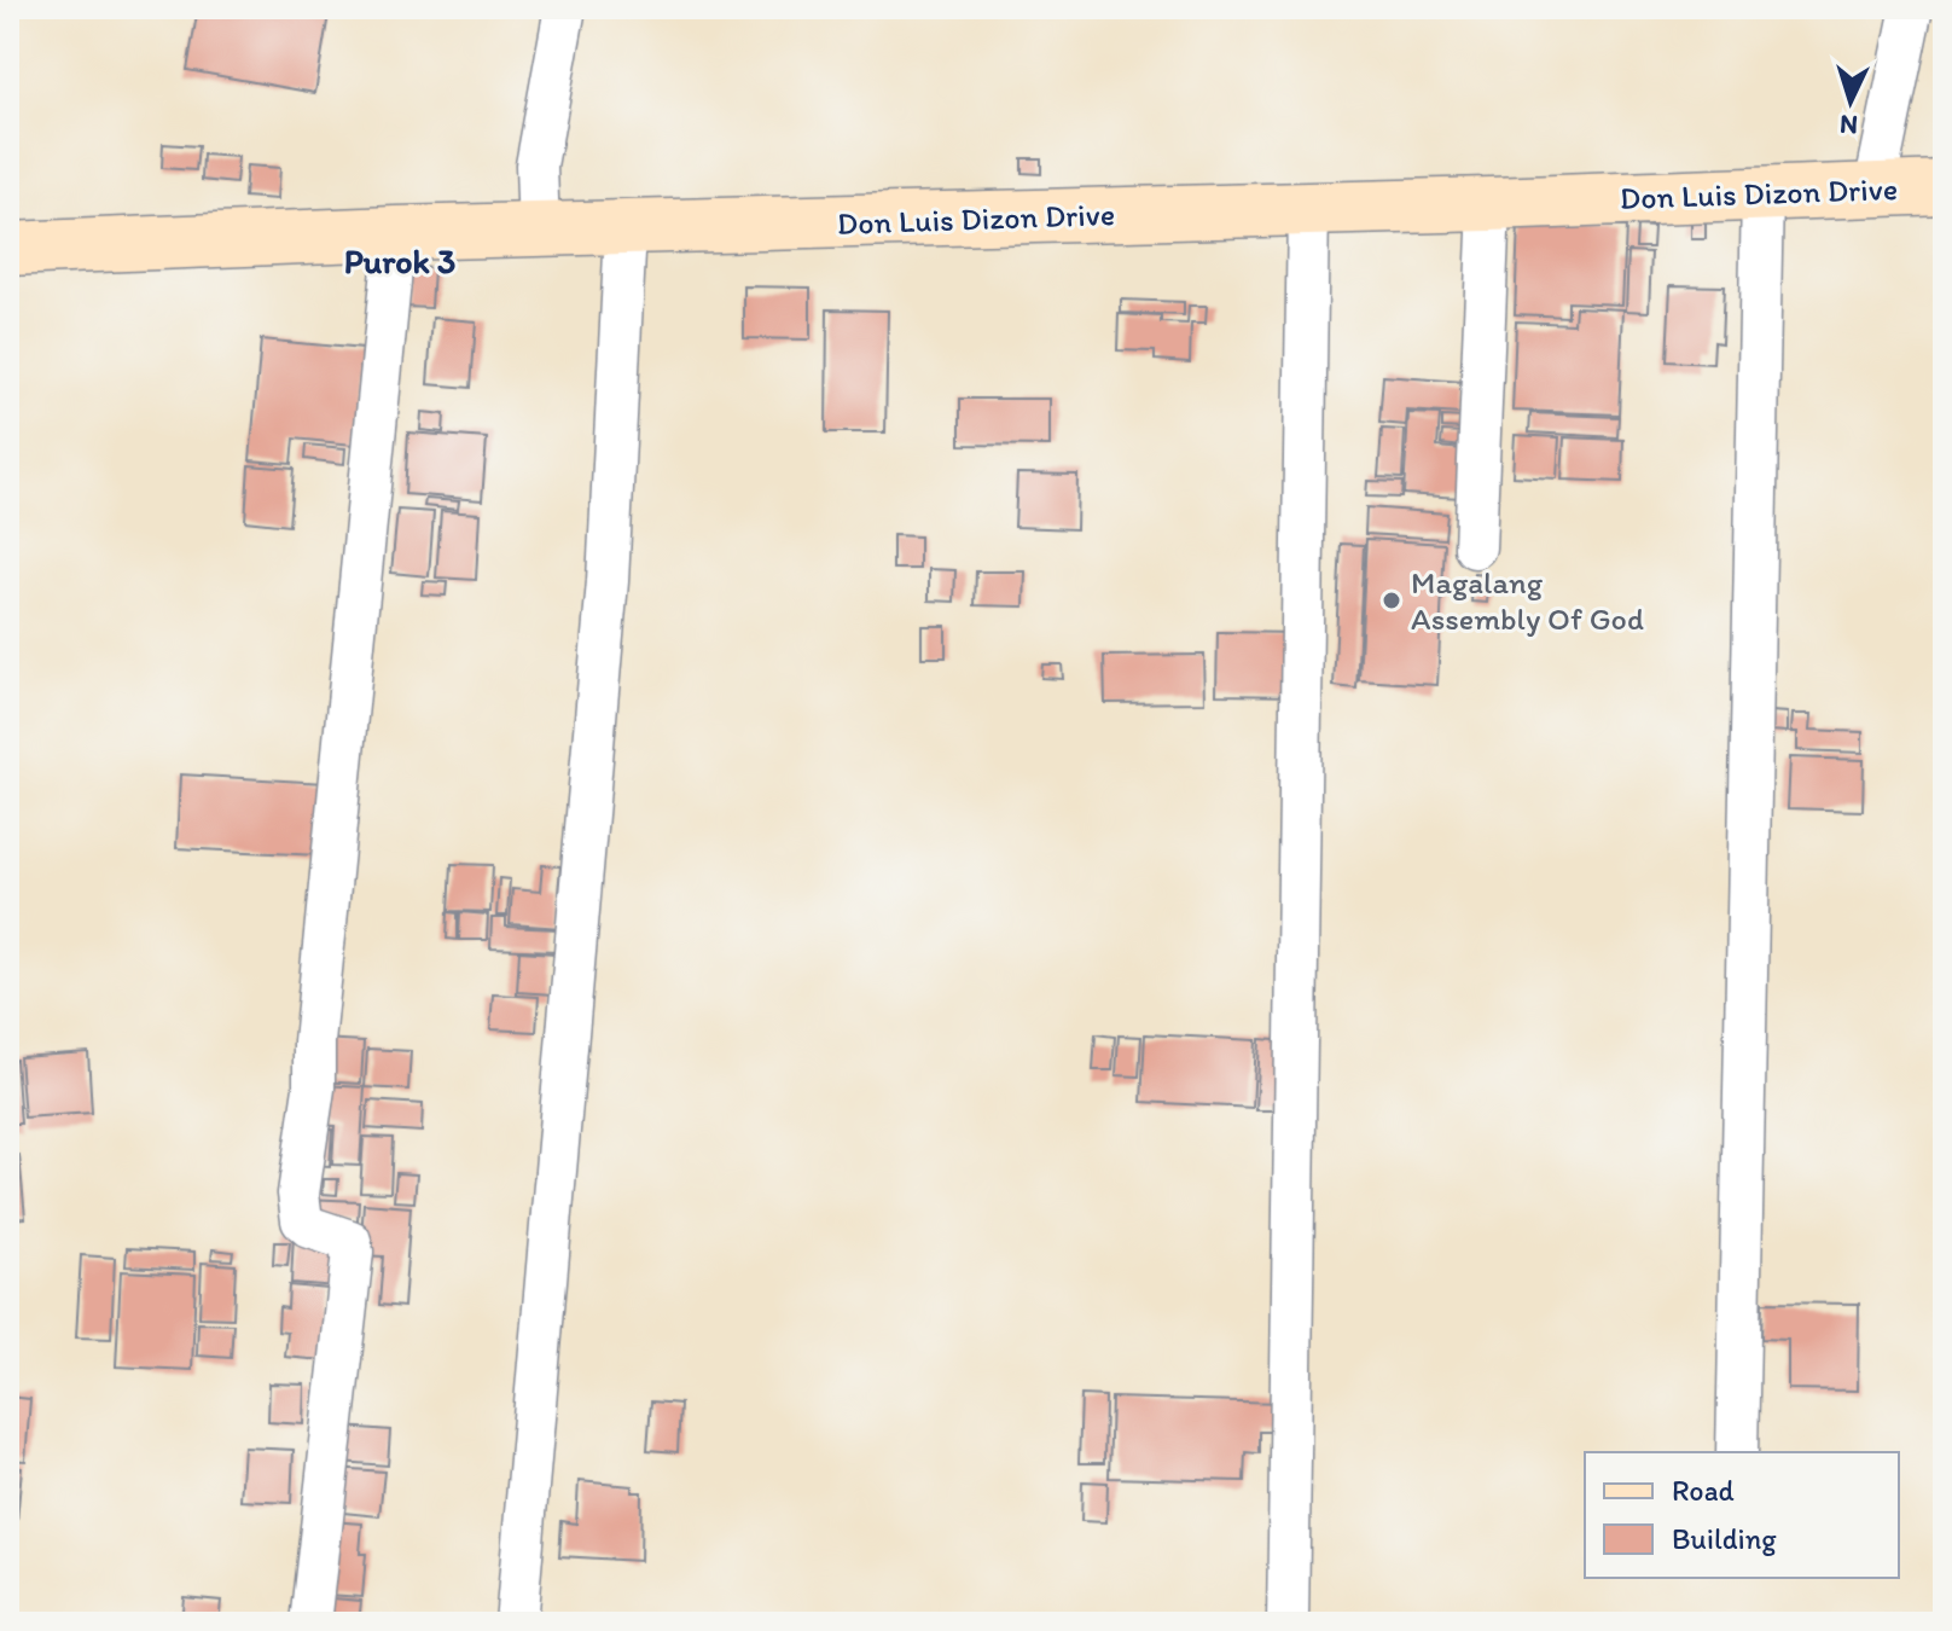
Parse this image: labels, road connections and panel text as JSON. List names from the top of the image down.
{
  "streets": {
    "street": ["Don Luis Dizon Drive"]
  },
  "districts": ["Purok 3"],
  "places": ["Magalang Assembly Of God"],
  "legend": ["Road", "Building"],
  "north": "bottom"
}
